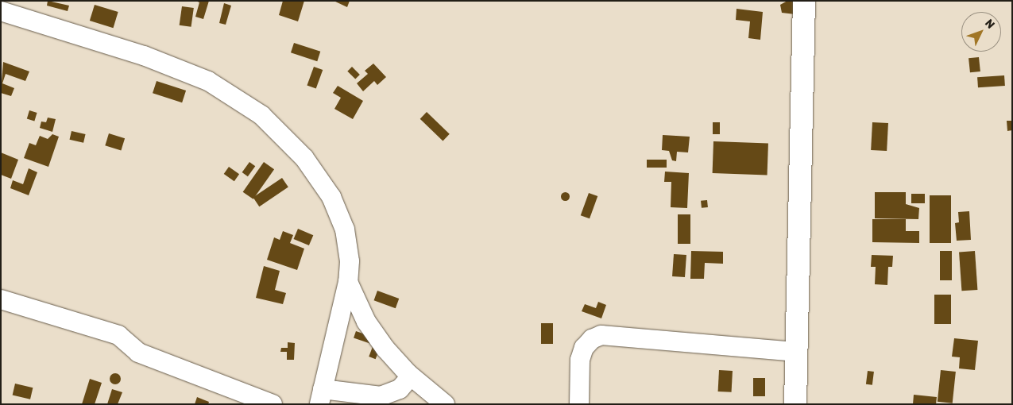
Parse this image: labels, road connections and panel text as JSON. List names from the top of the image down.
{
  "north": "top right"
}
